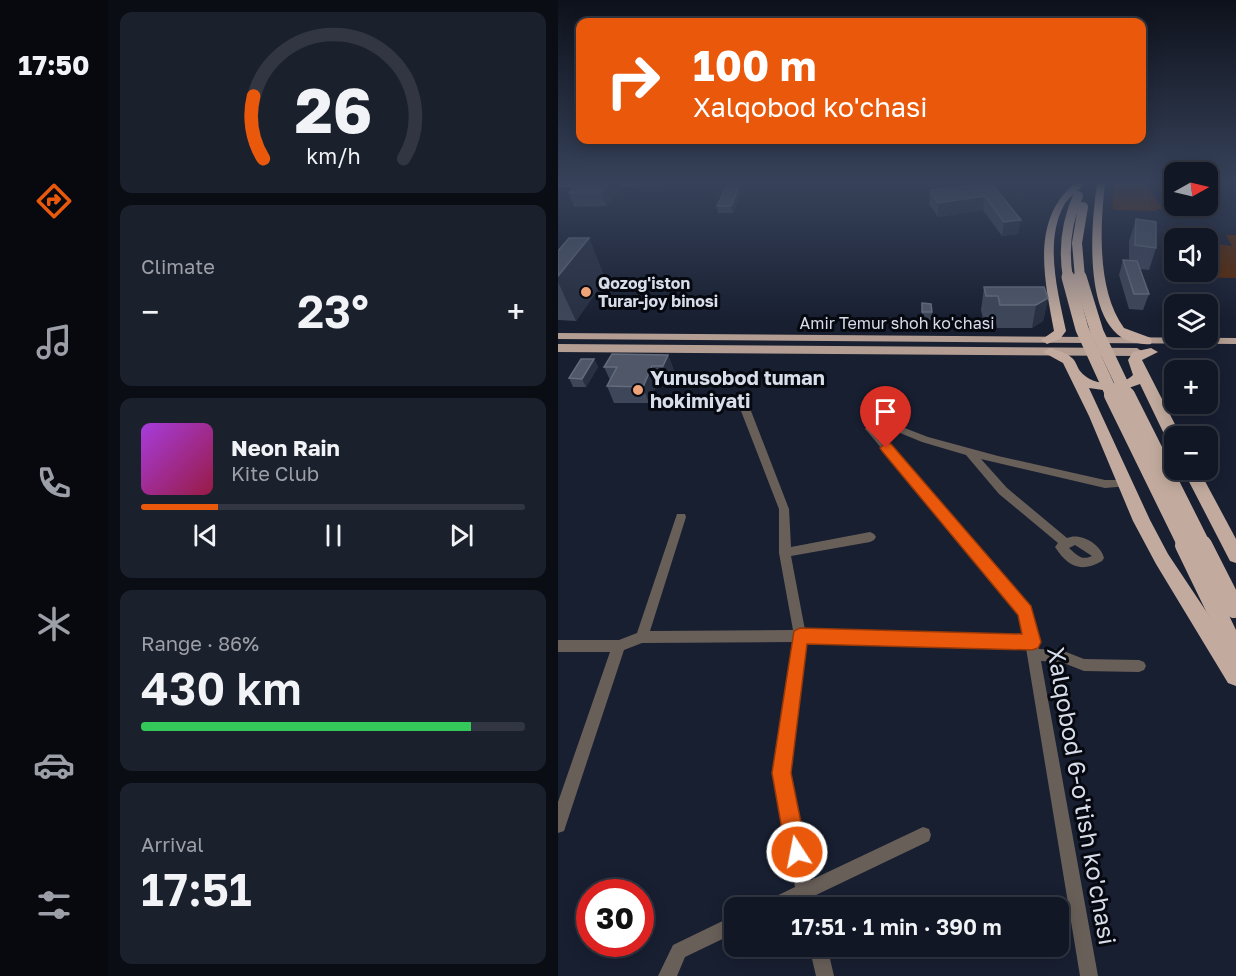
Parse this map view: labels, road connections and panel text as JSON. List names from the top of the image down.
{
  "streets": {
    "main road": ["Amir Temur shoh ko'chasi"],
    "street": ["Xalqobod 6-o'tish ko'chasi"]
  },
  "places": ["Qozog'iston Turar-joy binosi", "Yunusobod tuman hokimiyati"],
  "north": "right",
  "page": {
    "tabs": "17:50",
    "turn": ["100 m", "Xalqobod ko'chasi"],
    "map_buttons": ["+", "−"],
    "tile": [
      "Climate",
      ["Range · 86%", "430 km"],
      ["Arrival", "17:51"]
    ],
    "heat": ["−", "23°", "+"],
    "song": ["Neon Rain", "Kite Club"],
    "limit": "30",
    "trip": "17:51 · 1 min · 390 m",
    "gauge": ["26", "km/h"]
  }
}
